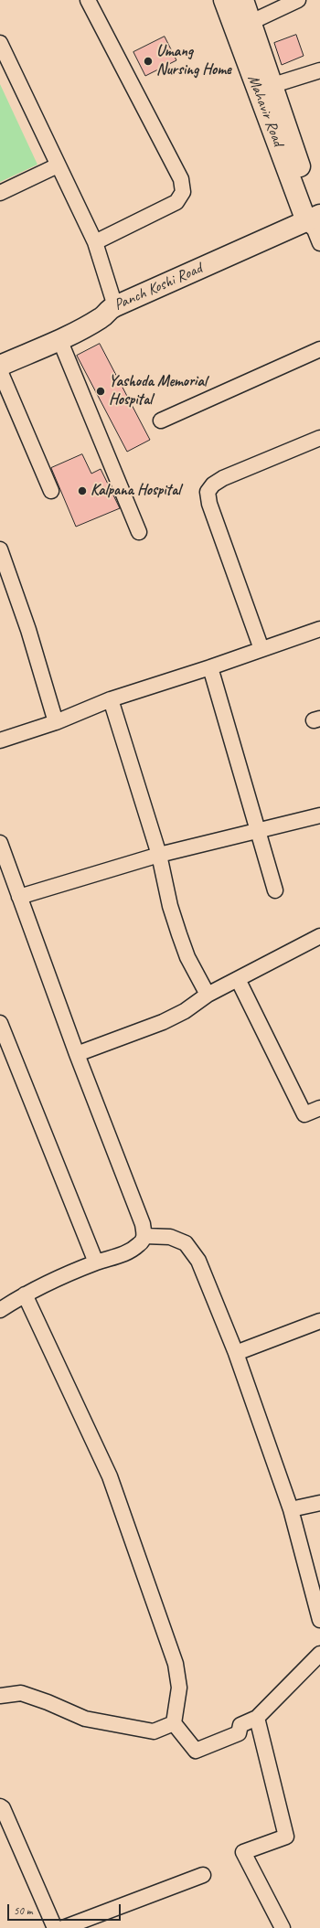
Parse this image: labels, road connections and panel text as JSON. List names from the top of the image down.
{
  "streets": {
    "street": ["Mahavir Road", "Panch Koshi Road"]
  },
  "crossings": [
    ["Mahavir Road", "Panch Koshi Road"]
  ],
  "places": ["Umang Nursing Home", "Yashoda Memorial Hospital", "Kalpana Hospital"],
  "scale_bar": "50 m"
}
